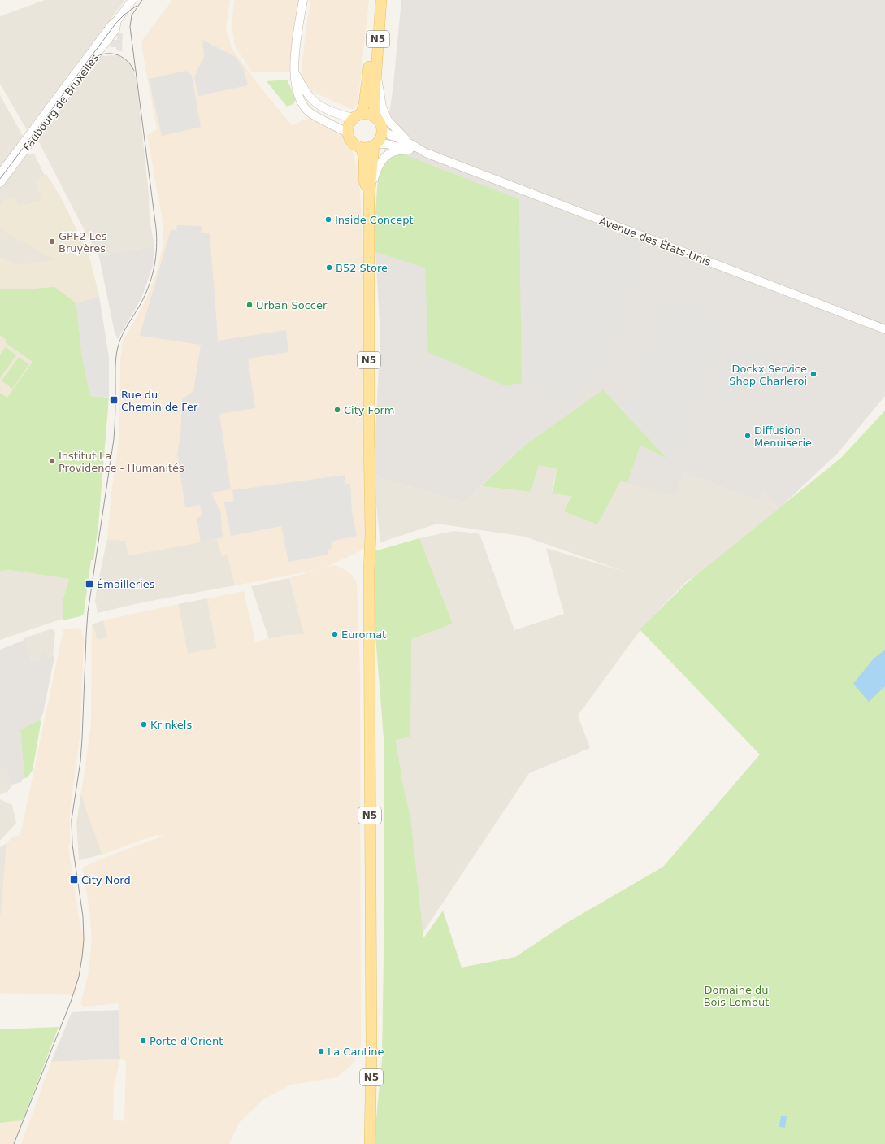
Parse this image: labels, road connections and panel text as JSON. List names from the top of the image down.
{
  "streets": {
    "main road": ["N5"],
    "street": ["Faubourg de Bruxelles", "Avenue des États-Unis"]
  },
  "crossings": [
    ["N5", "Avenue des États-Unis"]
  ],
  "parks": ["Domaine du Bois Lombut"],
  "places": {
    "other": [
      "Inside Concept",
      "GPF2 Les Bruyères",
      "B52 Store",
      "Urban Soccer",
      "Dockx Service Shop Charleroi",
      "City Form",
      "Diffusion Menuiserie",
      "Institut La Providence - Humanités",
      "Euromat",
      "Krinkels",
      "Porte d'Orient",
      "La Cantine"
    ],
    "transit": ["Rue du Chemin de Fer", "Émailleries", "City Nord"]
  }
}
